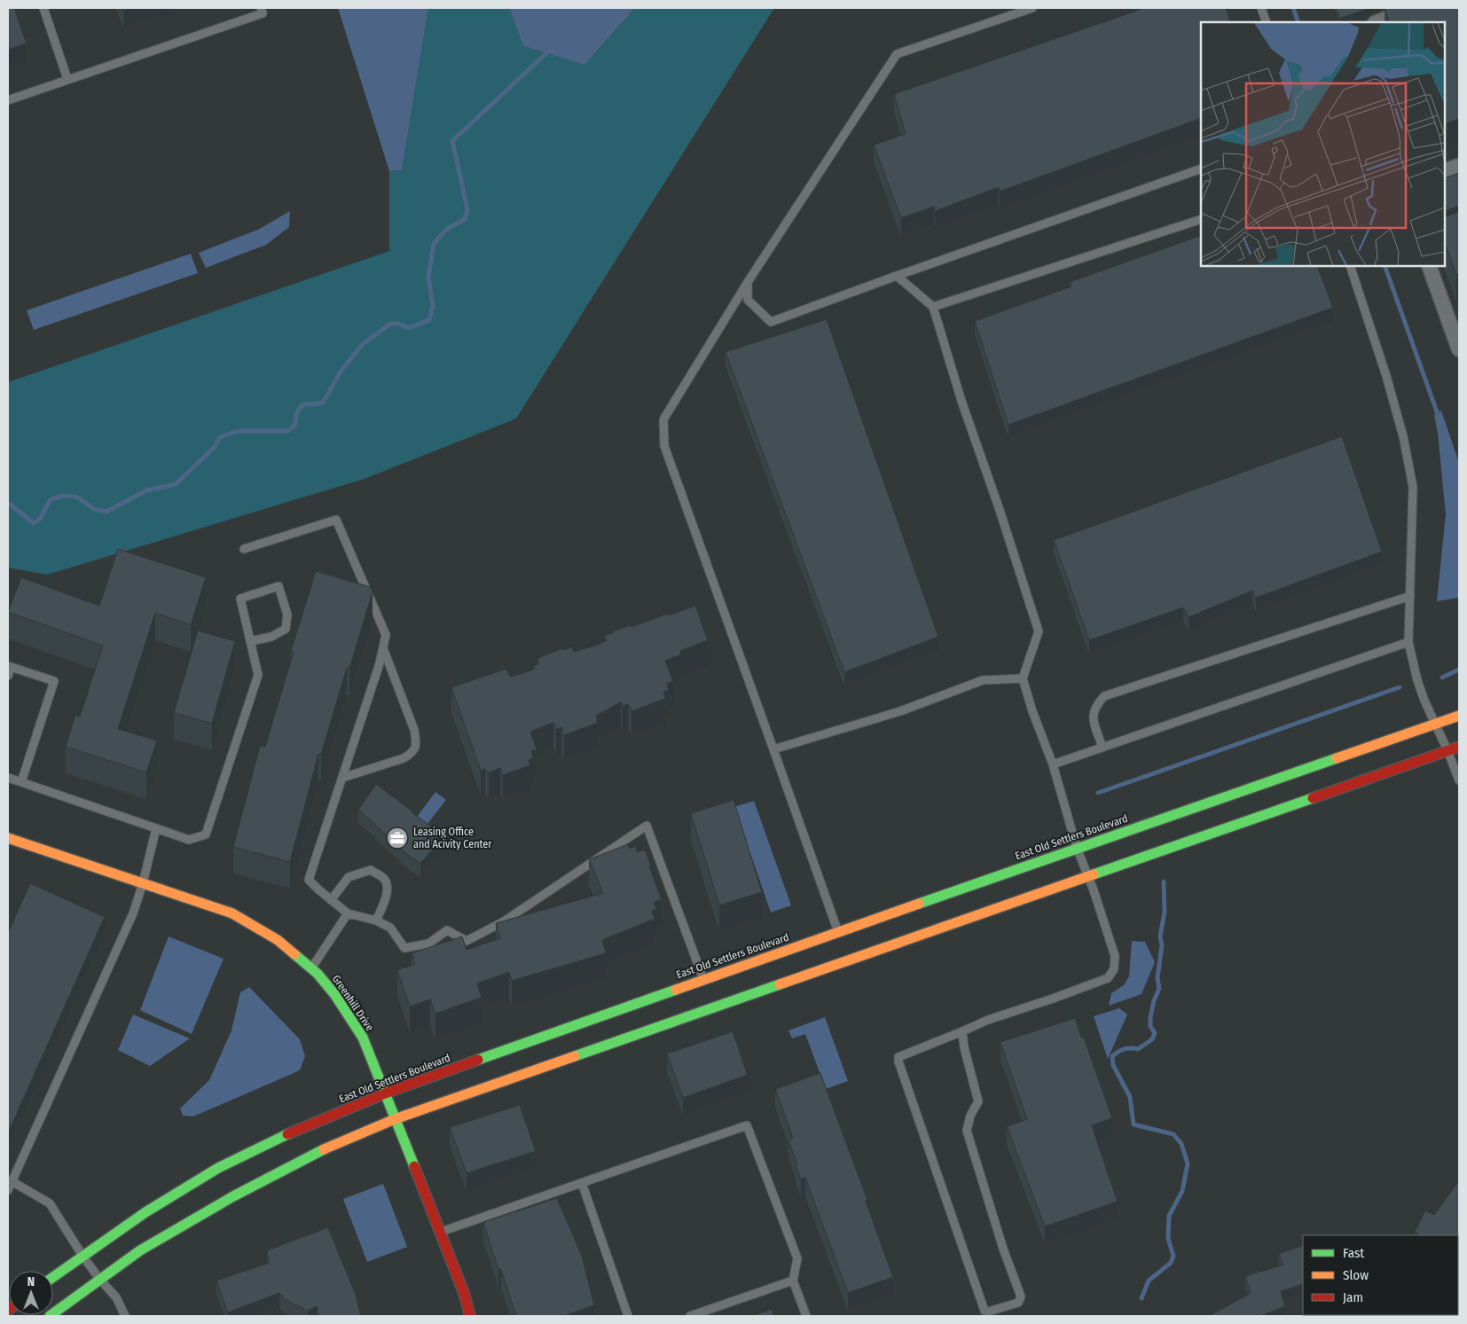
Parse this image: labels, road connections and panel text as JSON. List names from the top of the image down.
{
  "streets": {
    "main road": ["East Old Settlers Boulevard", "Greenhill Drive"]
  },
  "crossings": [
    ["East Old Settlers Boulevard", "Greenhill Drive"]
  ],
  "places": {
    "office": ["Leasing Office and Acivity Center"]
  },
  "legend": ["Fast", "Slow", "Jam"],
  "north": "top"
}
